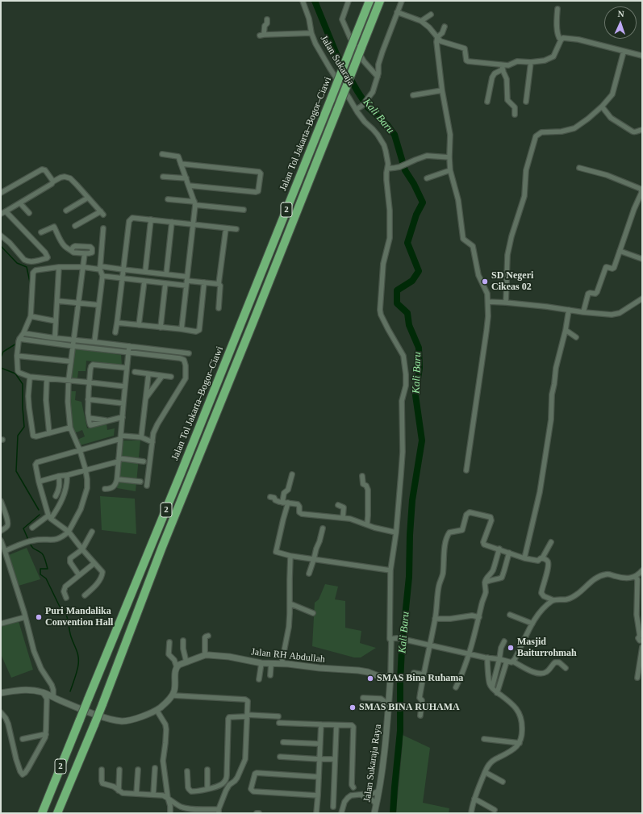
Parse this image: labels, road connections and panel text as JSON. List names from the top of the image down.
{
  "streets": {
    "highway": ["Jalan Tol Jakarta–Bogor–Ciawi", "2"],
    "street": ["Jalan Sukaraja", "Jalan RH Abdullah", "Jalan Sukaraja Raya"]
  },
  "crossings": [
    ["Jalan Sukaraja", "Jalan RH Abdullah"],
    ["Jalan Sukaraja", "Jalan Sukaraja Raya"],
    ["Jalan RH Abdullah", "Jalan Sukaraja Raya"]
  ],
  "water": ["Kali Baru"],
  "places": [
    "SD Negeri Cikeas 02",
    "Puri Mandalika Convention Hall",
    "Masjid Baiturrohmah",
    "SMAS Bina Ruhama",
    "SMAS BINA RUHAMA"
  ],
  "north": "top"
}
